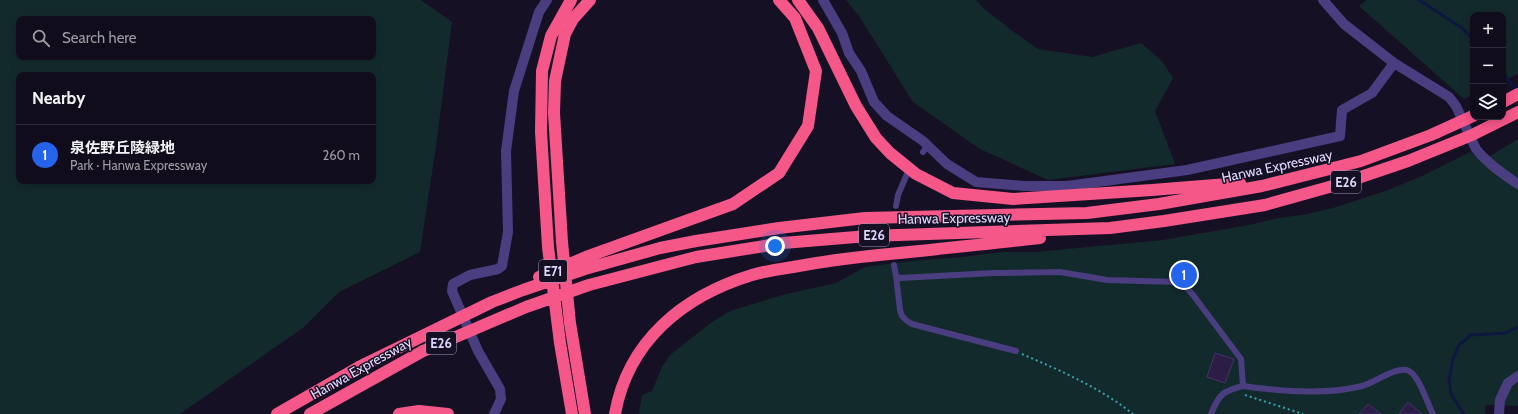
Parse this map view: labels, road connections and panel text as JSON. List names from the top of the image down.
{
  "streets": {
    "highway": ["Hanwa Expressway", "E26"]
  },
  "page": {
    "map_buttons": ["+", "−"],
    "search": "Search here",
    "heading": "Nearby",
    "list": [
      {
        "mark": "1",
        "name": "泉佐野丘陵緑地",
        "note": "Park · Hanwa Expressway",
        "value": "260 m"
      }
    ],
    "pins": "1"
  }
}
